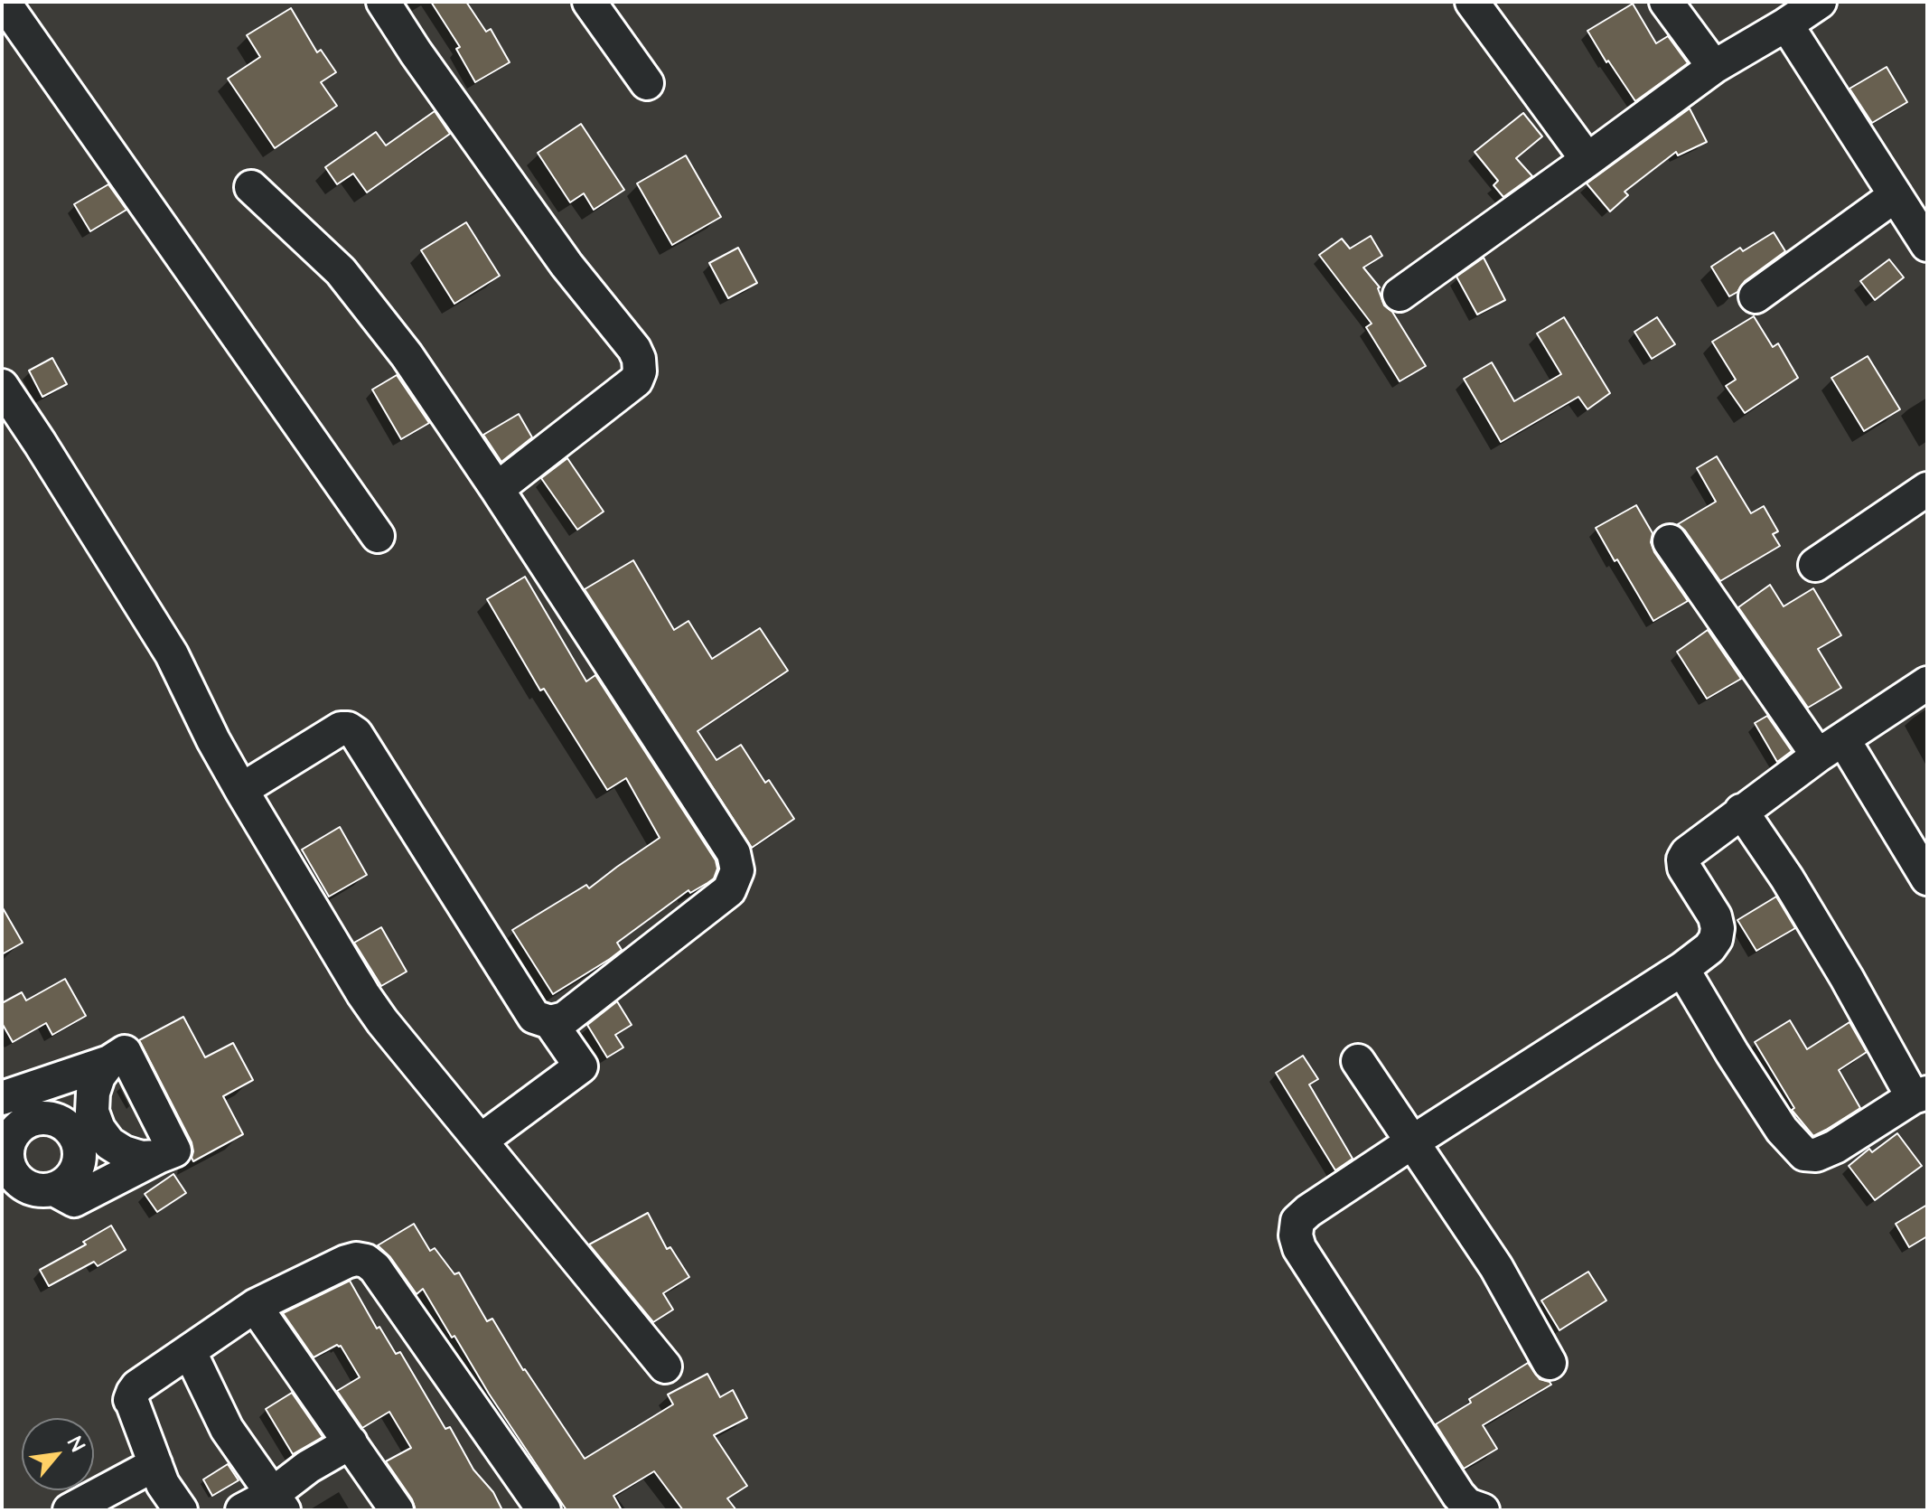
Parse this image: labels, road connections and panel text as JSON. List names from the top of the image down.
{
  "north": "top right"
}
